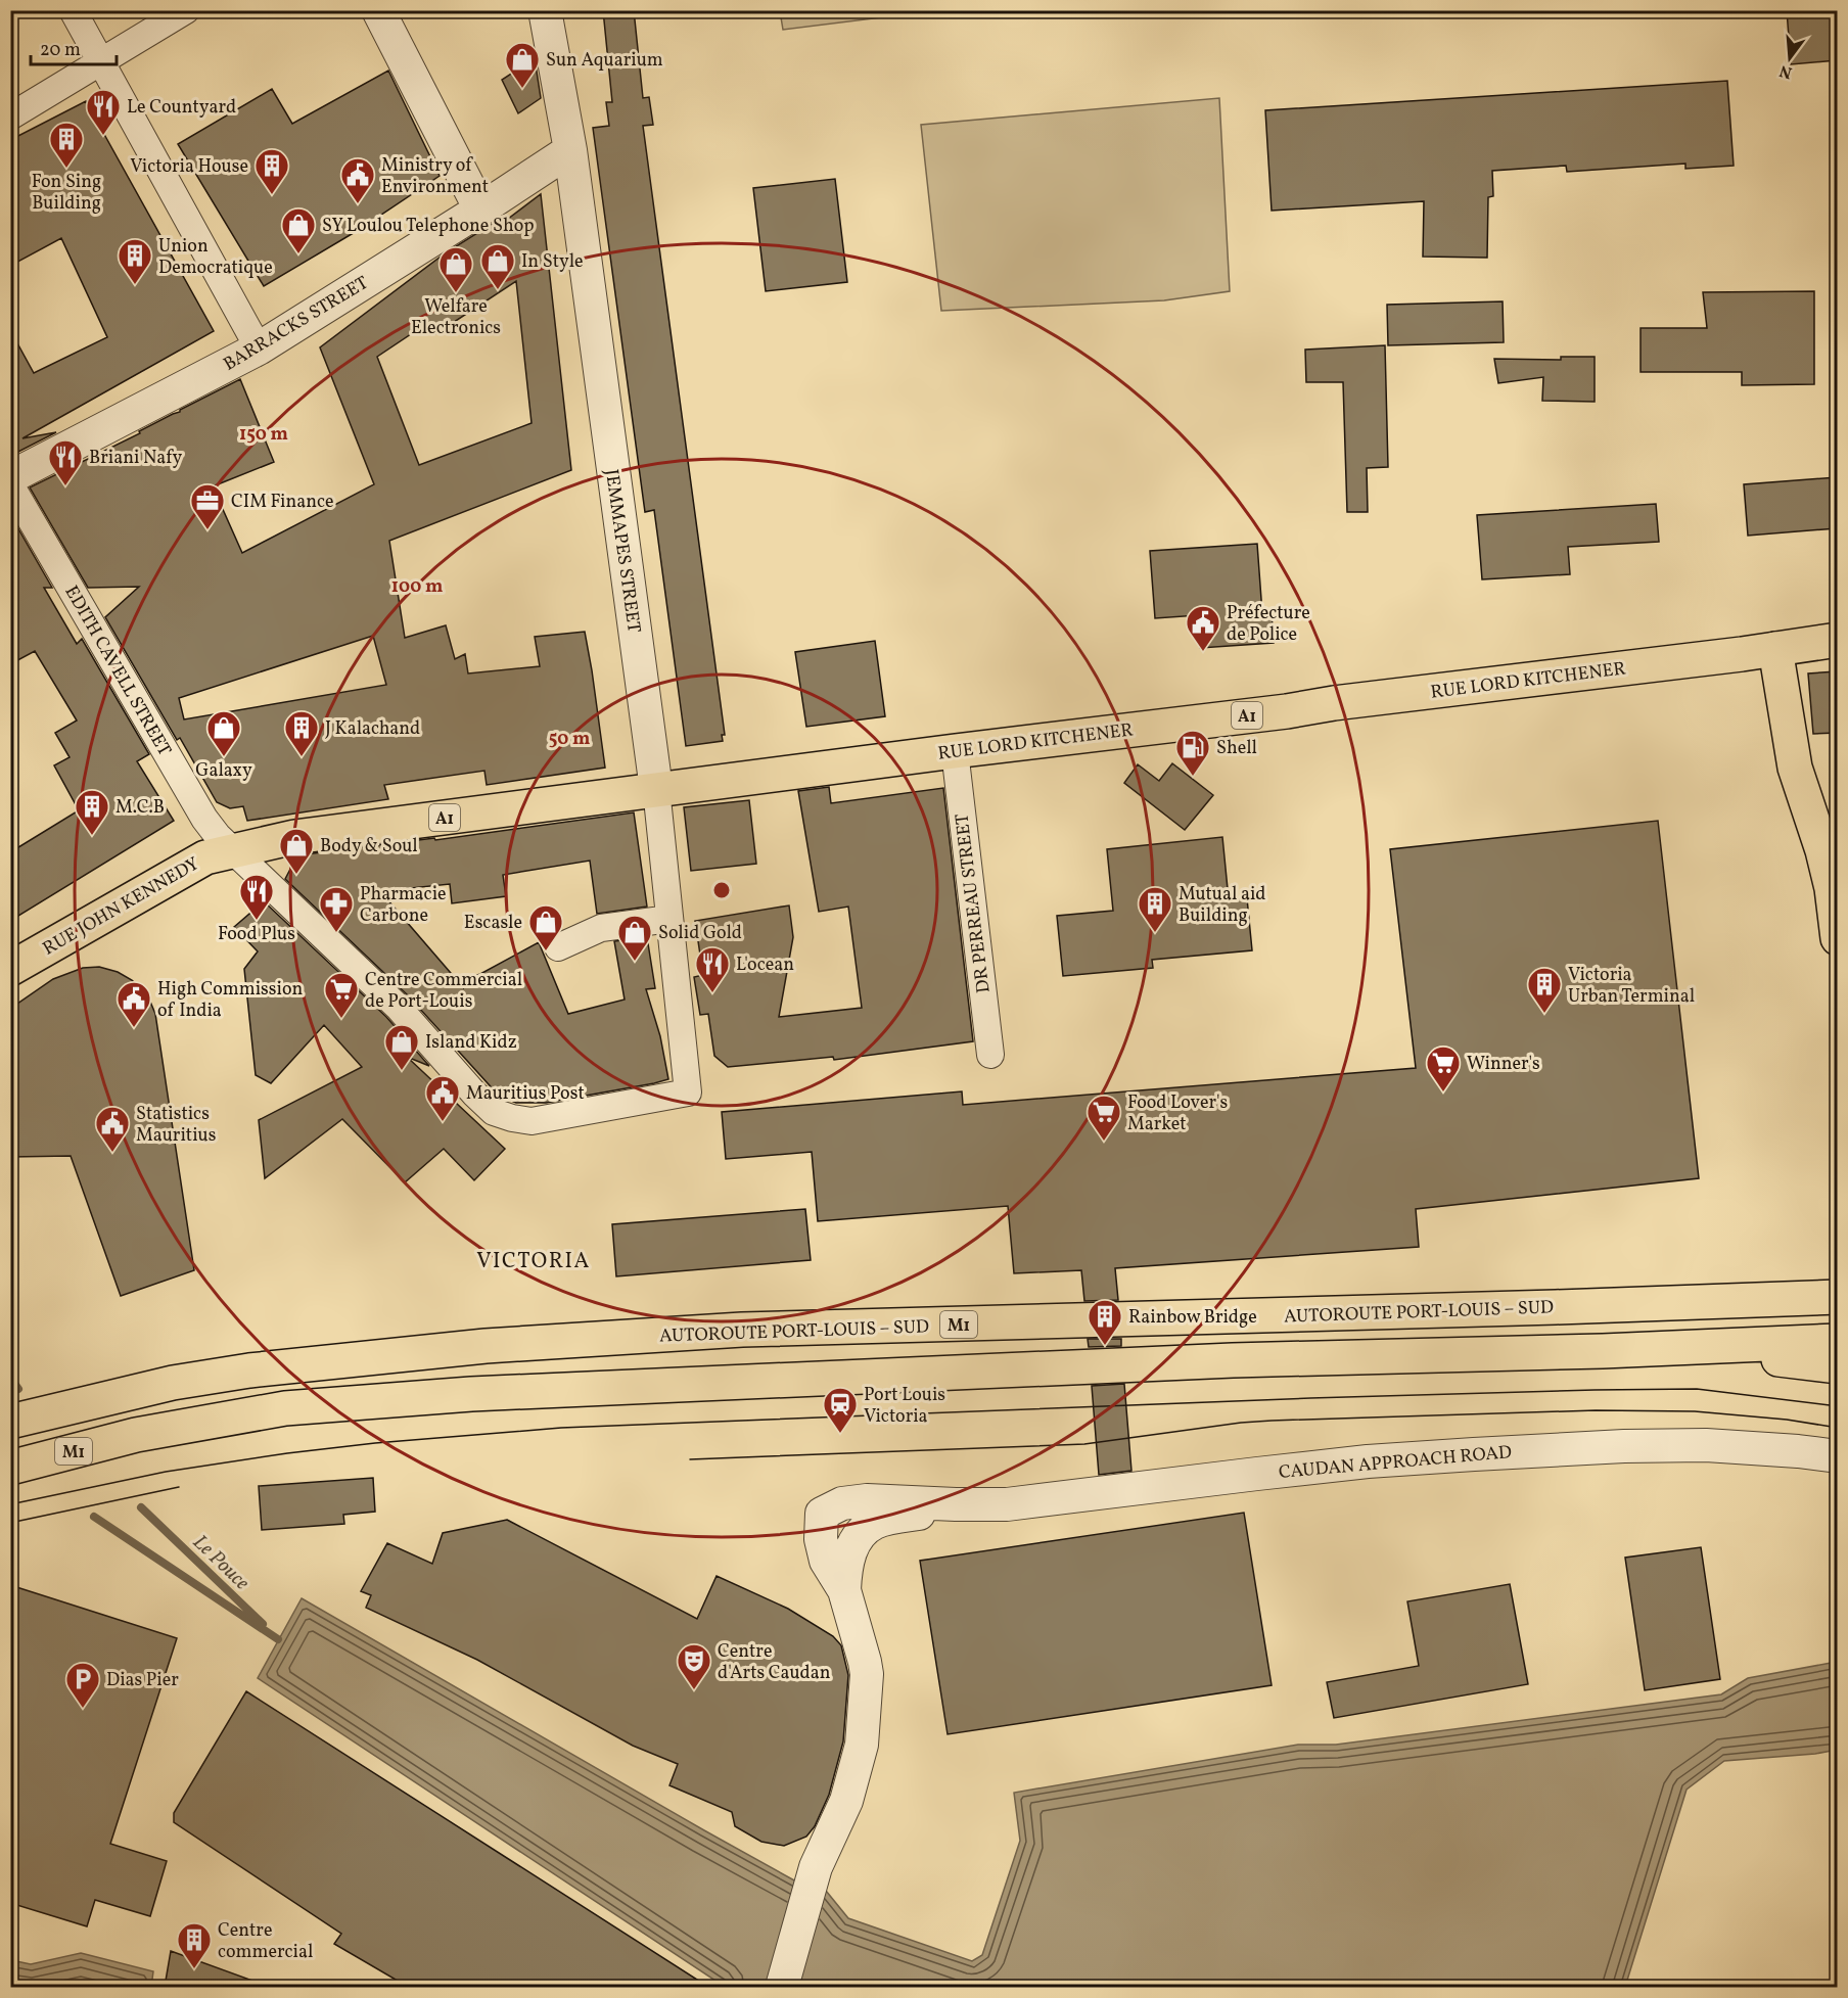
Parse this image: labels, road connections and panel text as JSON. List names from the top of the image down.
{
  "streets": {
    "main road": [
      "RUE LORD KITCHENER",
      "A1",
      "RUE JOHN KENNEDY",
      "AUTOROUTE PORT-LOUIS – SUD",
      "M1"
    ],
    "street": [
      "BARRACKS STREET",
      "JEMMAPES STREET",
      "EDITH CAVELL STREET",
      "DR PERREAU STREET",
      "CAUDAN APPROACH ROAD"
    ]
  },
  "crossings": [
    ["BARRACKS STREET", "JEMMAPES STREET"],
    ["JEMMAPES STREET", "EDITH CAVELL STREET"],
    ["JEMMAPES STREET", "RUE LORD KITCHENER"],
    ["EDITH CAVELL STREET", "RUE LORD KITCHENER"],
    ["EDITH CAVELL STREET", "RUE JOHN KENNEDY"],
    ["RUE LORD KITCHENER", "DR PERREAU STREET"],
    ["RUE LORD KITCHENER", "RUE JOHN KENNEDY"]
  ],
  "districts": ["VICTORIA"],
  "water": ["Le Pouce"],
  "places": {
    "shop": [
      "Sun Aquarium",
      "SY Loulou Telephone Shop",
      "In Style",
      "Welfare Electronics",
      "Galaxy",
      "Body & Soul",
      "Escasle",
      "Solid Gold",
      "Island Kidz"
    ],
    "restaurant": [
      "Le Countyard",
      "Briani Nafy",
      "Food Plus",
      "L'ocean"
    ],
    "building": [
      "Fon Sing Building",
      "Victoria House",
      "Union Democratique",
      "J Kalachand",
      "M.C.B",
      "Mutual aid Building",
      "Victoria Urban Terminal",
      "Rainbow Bridge",
      "Centre commercial"
    ],
    "public building": [
      "Ministry of Environment",
      "Préfecture de Police",
      "High Commission of India",
      "Mauritius Post",
      "Statistics Mauritius"
    ],
    "office": ["CIM Finance"],
    "fuel station": ["Shell"],
    "pharmacy": ["Pharmacie Carbone"],
    "supermarket": ["Centre Commercial de Port-Louis", "Winner's", "Food Lover's Market"],
    "station": ["Port Louis Victoria"],
    "theatre": ["Centre d'Arts Caudan"],
    "parking": ["Dias Pier"]
  },
  "scale_bar": "20 m",
  "north": "bottom",
  "rings": ["150 m", "100 m", "50 m"]
}
